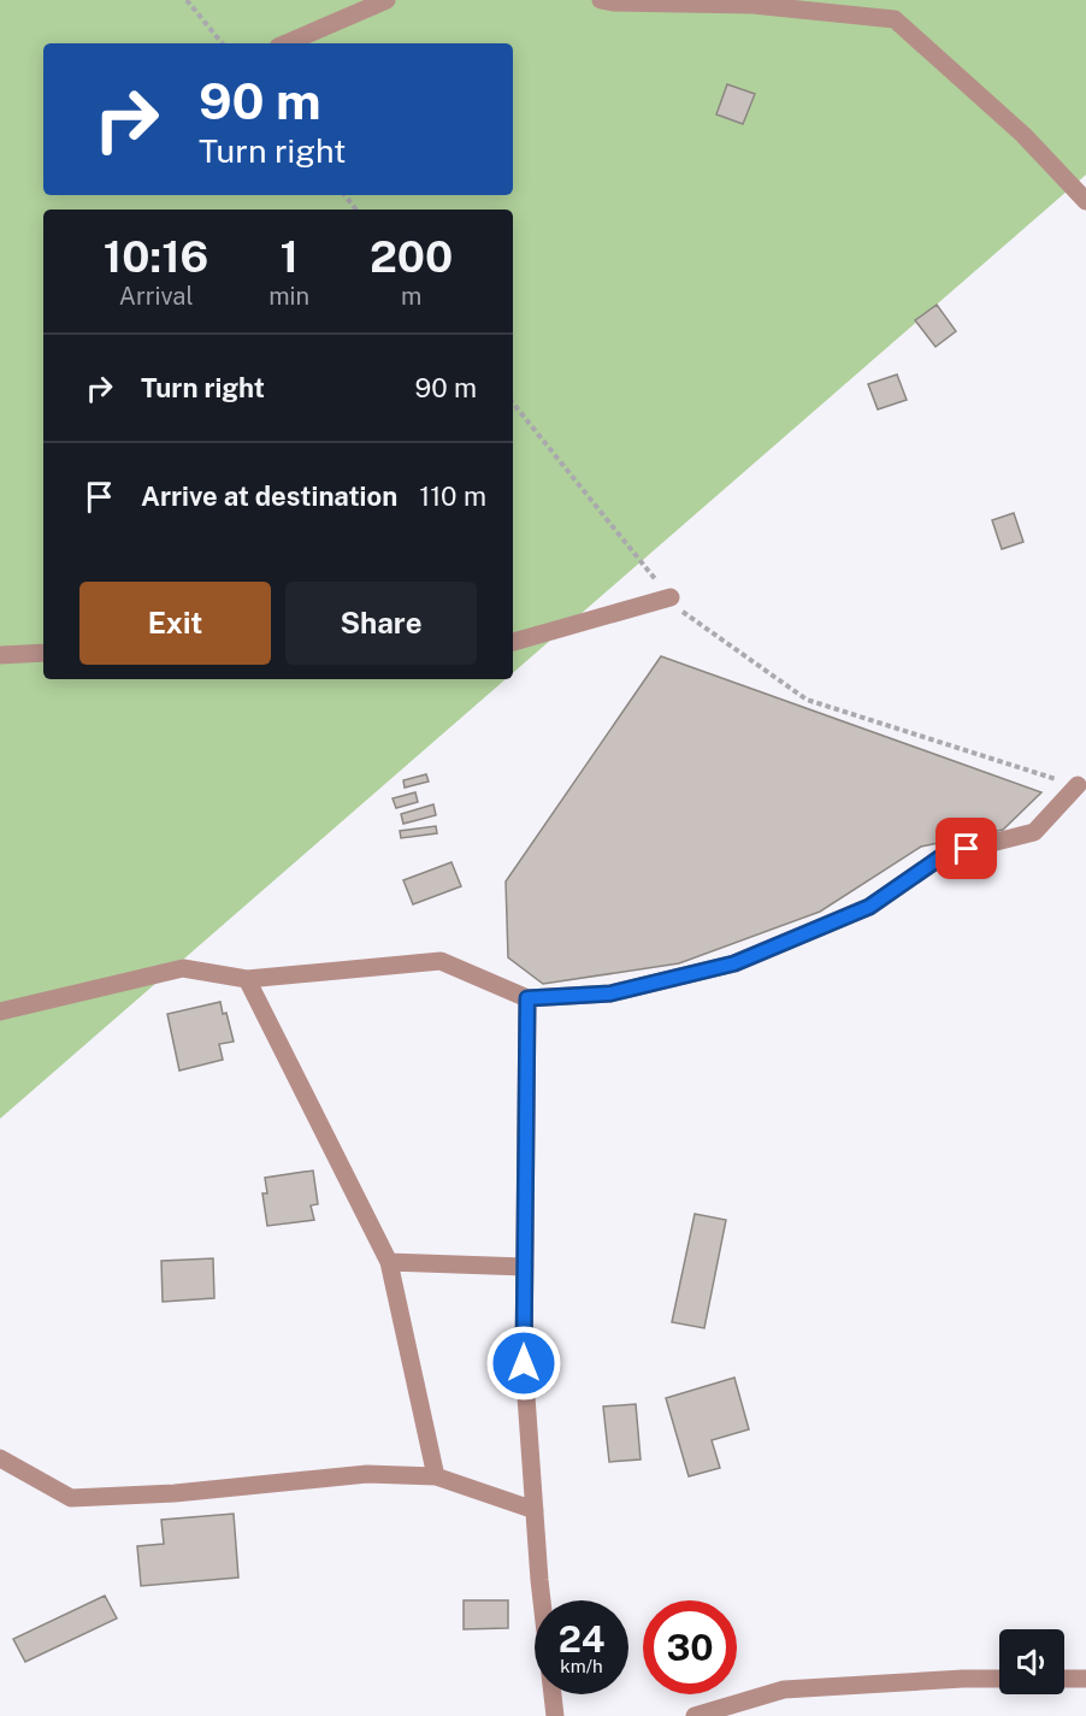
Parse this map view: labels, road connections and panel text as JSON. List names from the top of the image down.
{
  "page": {
    "turn": ["90 m", "Turn right"],
    "eta": [
      "10:16",
      "Arrival",
      "1",
      "min",
      "200",
      "m"
    ],
    "list": [
      {
        "name": "Turn right",
        "value": "90 m"
      },
      {
        "name": "Arrive at destination",
        "value": "110 m"
      }
    ],
    "buttons": ["Exit", "Share"],
    "speed": "24 km/h",
    "limit": "30"
  }
}
